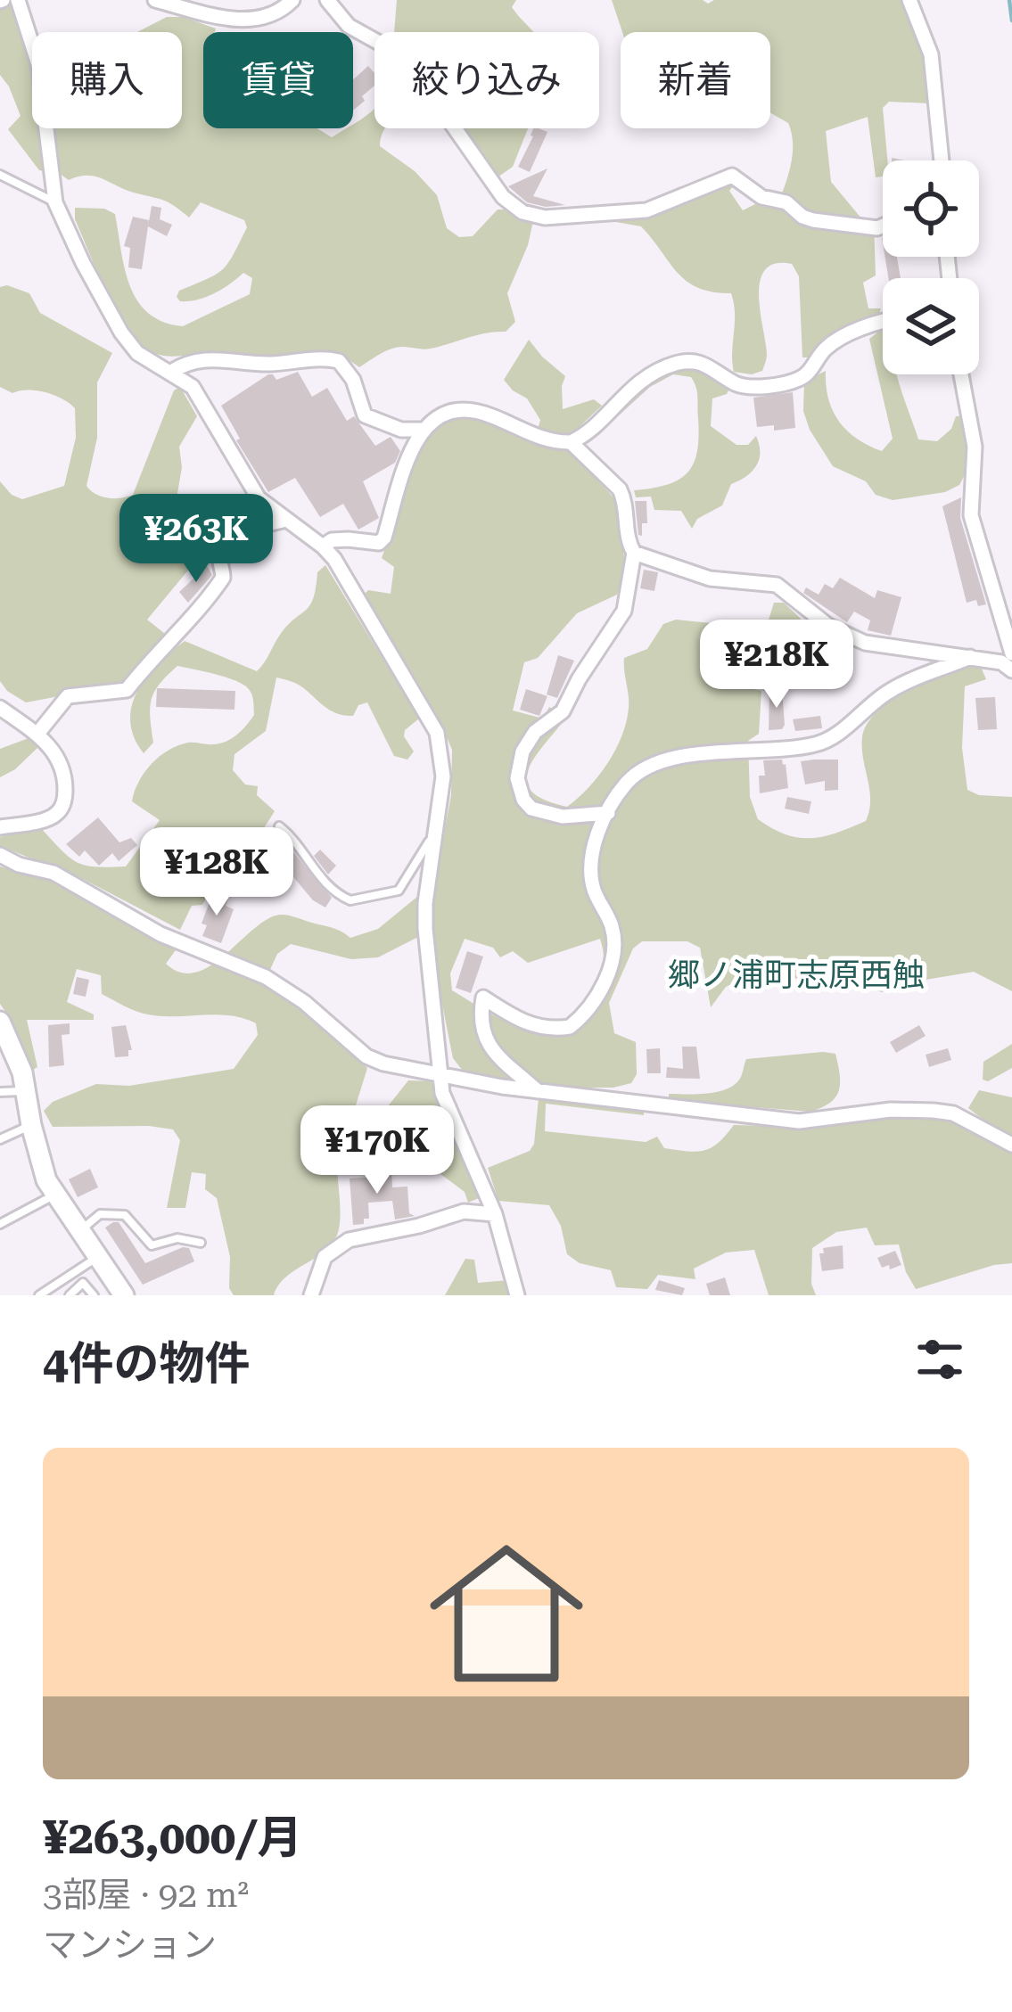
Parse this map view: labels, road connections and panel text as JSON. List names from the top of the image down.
{
  "districts": ["郷ノ浦町志原西触"],
  "page": {
    "chip": [
      "購入",
      "賃貸",
      "絞り込み",
      "新着"
    ],
    "price": [
      "¥263K",
      "¥218K",
      "¥128K",
      "¥170K"
    ],
    "heading": "4件の物件",
    "list": [
      {
        "name": "¥263,000/月",
        "note": "3部屋 · 92 m² · マンション"
      }
    ]
  }
}
